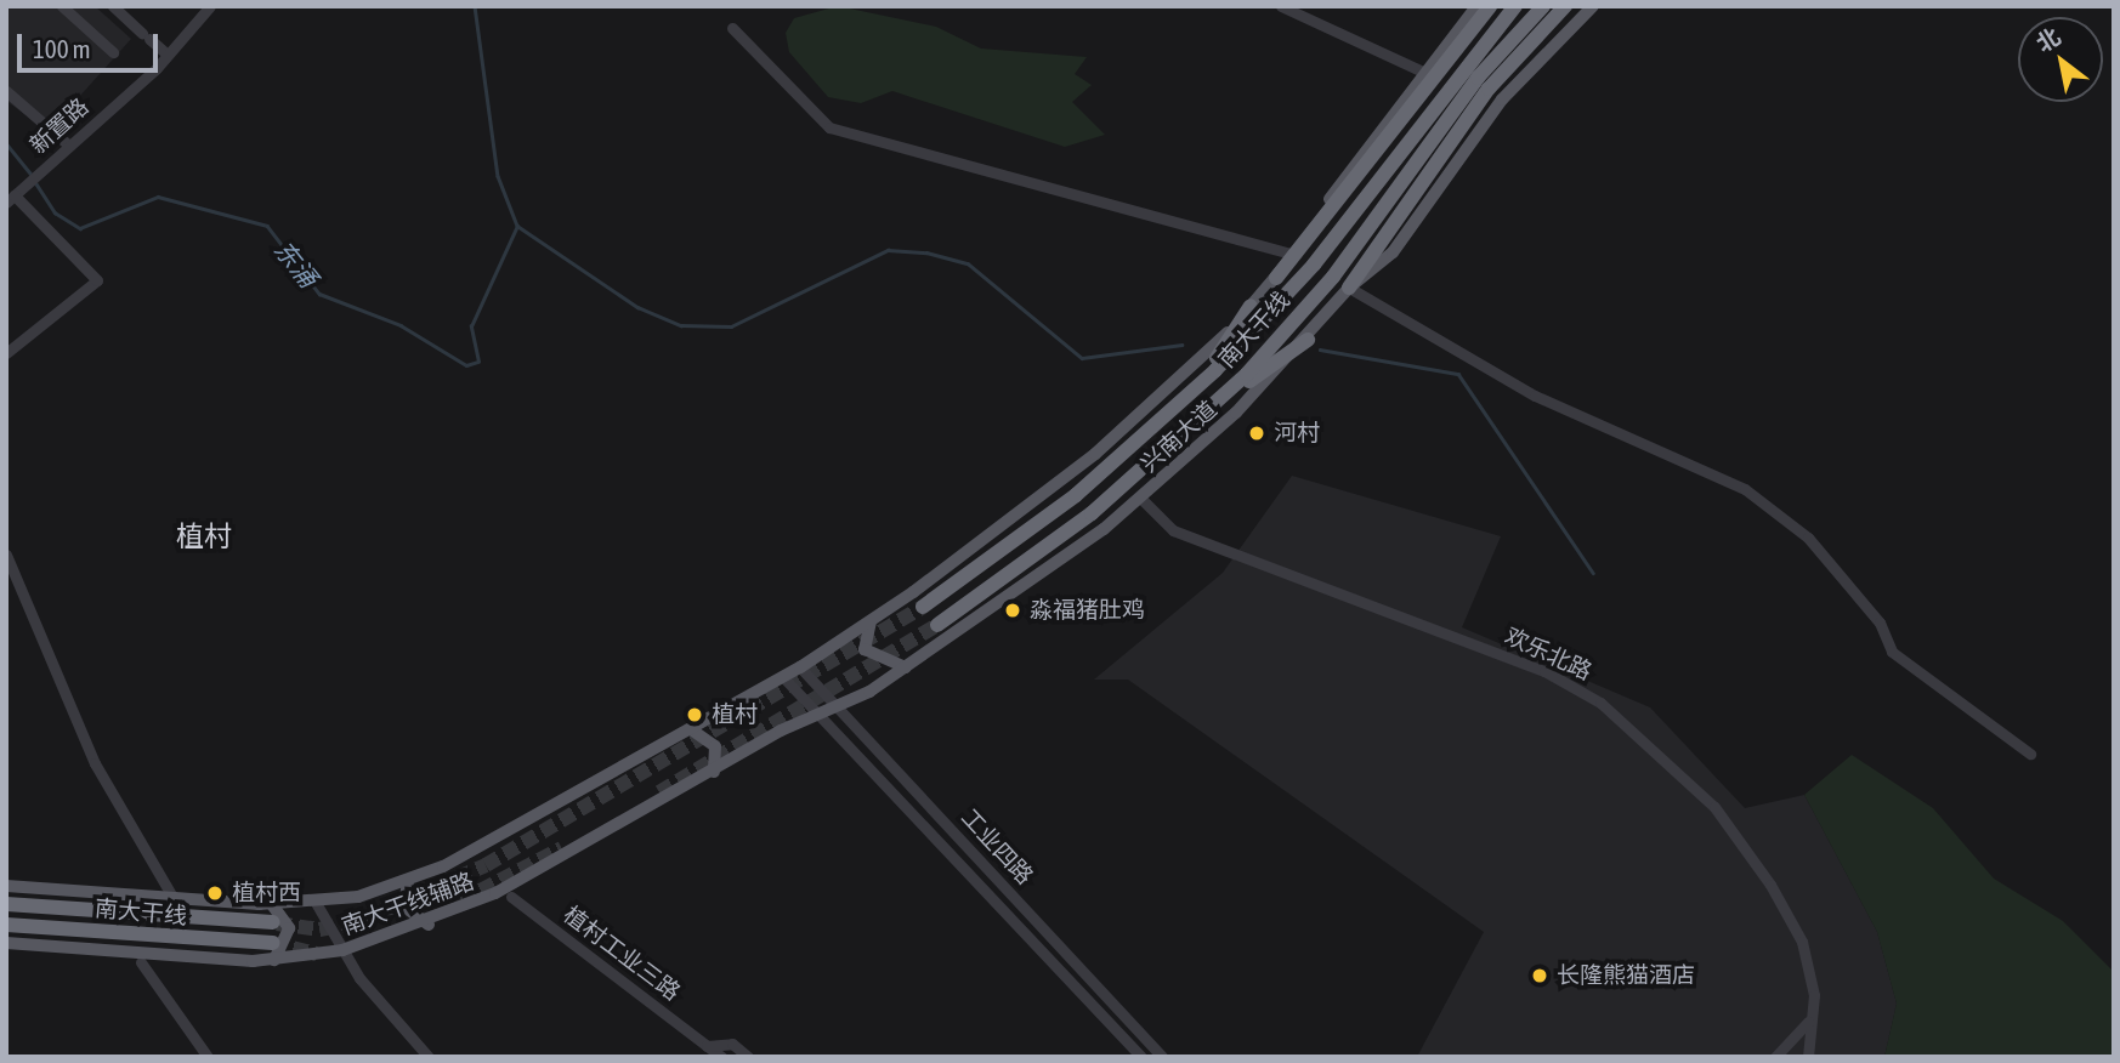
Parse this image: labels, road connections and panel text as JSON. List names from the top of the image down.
{
  "streets": {
    "highway": ["南大干线"],
    "main road": ["兴南大道", "南大干线辅路"],
    "street": [
      "新置路",
      "欢乐北路",
      "工业四路",
      "植村工业三路"
    ]
  },
  "crossings": [
    ["兴南大道", "欢乐北路"],
    ["兴南大道", "工业四路"],
    ["兴南大道", "南大干线辅路"]
  ],
  "districts": ["植村"],
  "water": ["东涌"],
  "places": [
    "河村",
    "淼福猪肚鸡",
    "植村",
    "植村西",
    "长隆熊猫酒店"
  ],
  "scale_bar": "100 m",
  "north": "top left"
}
